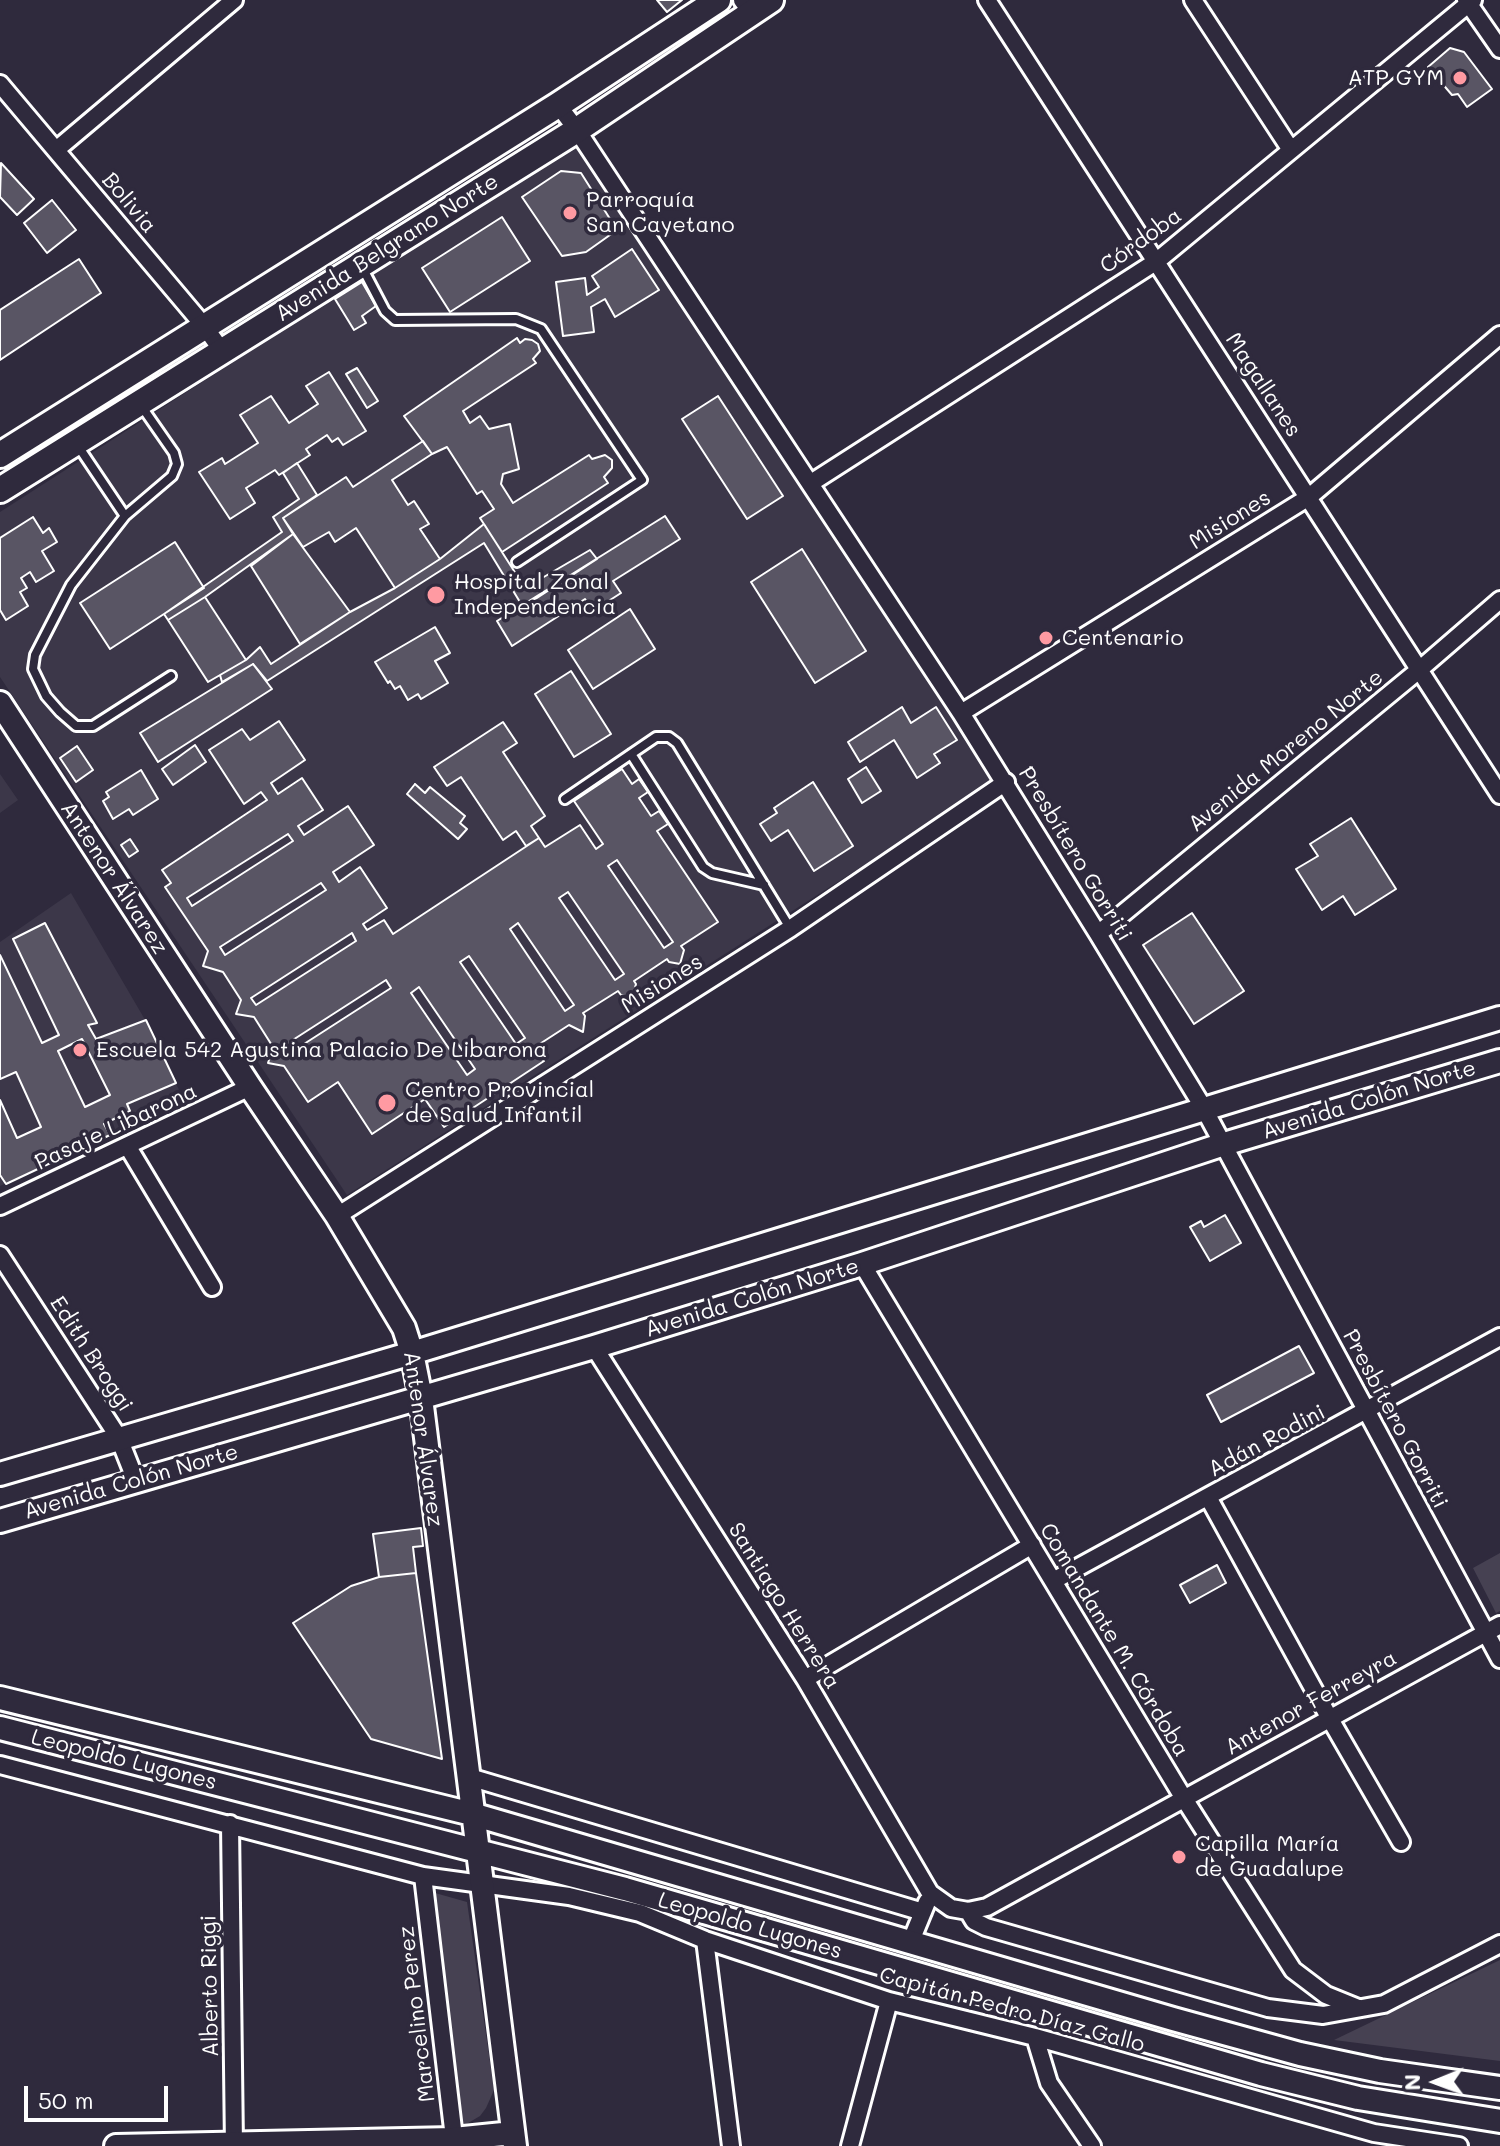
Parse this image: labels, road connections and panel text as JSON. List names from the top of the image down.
{
  "streets": {
    "main road": [
      "Avenida Belgrano Norte",
      "Antenor Álvarez",
      "Avenida Colón Norte",
      "Leopoldo Lugones"
    ],
    "street": [
      "Bolivia",
      "Córdoba",
      "Magallanes",
      "Misiones",
      "Avenida Moreno Norte",
      "Presbítero Gorriti",
      "Pasaje Libarona",
      "Edith Broggi",
      "Adán Rodini",
      "Santiago Herrera",
      "Comandante M. Córdoba",
      "Antenor Ferreyra",
      "Alberto Riggi",
      "Capitán Pedro Díaz Gallo",
      "Marcelino Perez"
    ]
  },
  "crossings": [
    ["Bolivia", "Avenida Belgrano Norte"],
    ["Córdoba", "Magallanes"],
    ["Córdoba", "Presbítero Gorriti"],
    ["Avenida Belgrano Norte", "Presbítero Gorriti"],
    ["Magallanes", "Misiones"],
    ["Magallanes", "Avenida Moreno Norte"],
    ["Misiones", "Presbítero Gorriti"],
    ["Misiones", "Antenor Álvarez"],
    ["Avenida Moreno Norte", "Presbítero Gorriti"],
    ["Presbítero Gorriti", "Avenida Colón Norte"],
    ["Presbítero Gorriti", "Adán Rodini"],
    ["Presbítero Gorriti", "Antenor Ferreyra"],
    ["Antenor Álvarez", "Avenida Colón Norte"],
    ["Antenor Álvarez", "Pasaje Libarona"],
    ["Antenor Álvarez", "Leopoldo Lugones"],
    ["Antenor Álvarez", "Capitán Pedro Díaz Gallo"],
    ["Avenida Colón Norte", "Edith Broggi"],
    ["Avenida Colón Norte", "Santiago Herrera"],
    ["Avenida Colón Norte", "Comandante M. Córdoba"],
    ["Adán Rodini", "Comandante M. Córdoba"],
    ["Comandante M. Córdoba", "Antenor Ferreyra"],
    ["Alberto Riggi", "Capitán Pedro Díaz Gallo"],
    ["Capitán Pedro Díaz Gallo", "Marcelino Perez"]
  ],
  "places": [
    "ATP GYM",
    "Parroquía San Cayetano",
    "Hospital Zonal Independencia",
    "Centenario",
    "Escuela 542 Agustina Palacio De Libarona",
    "Centro Provincial de Salud Infantil",
    "Capilla María de Guadalupe"
  ],
  "scale_bar": "50 m",
  "north": "left"
}
